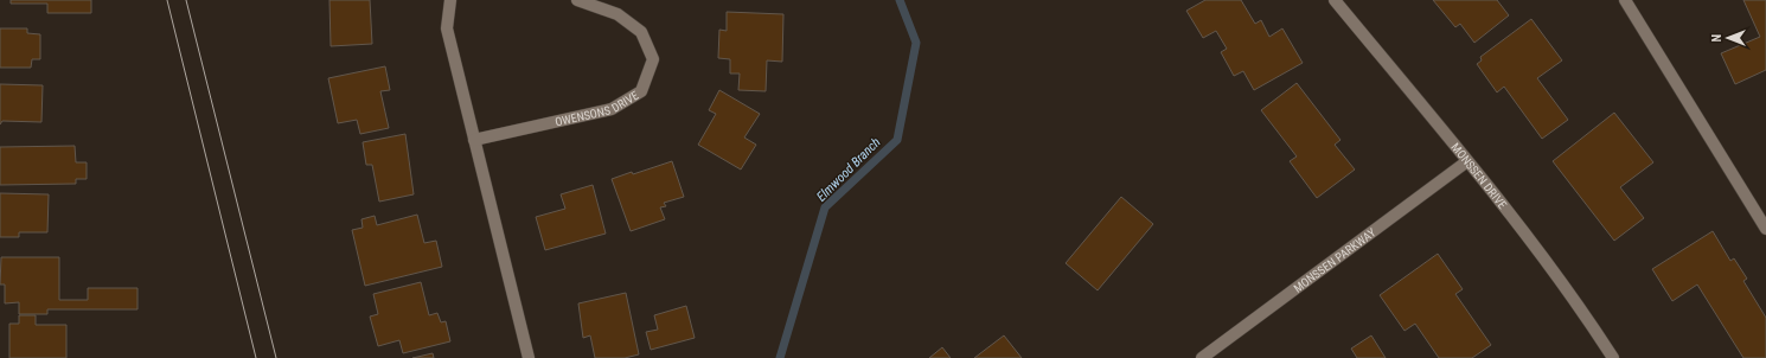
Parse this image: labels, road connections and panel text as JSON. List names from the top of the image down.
{
  "streets": {
    "street": ["OWENSONS DRIVE", "MONSSEN DRIVE", "MONSSEN PARKWAY"]
  },
  "crossings": [
    ["MONSSEN DRIVE", "MONSSEN PARKWAY"]
  ],
  "water": ["Elmwood Branch"],
  "north": "left"
}
